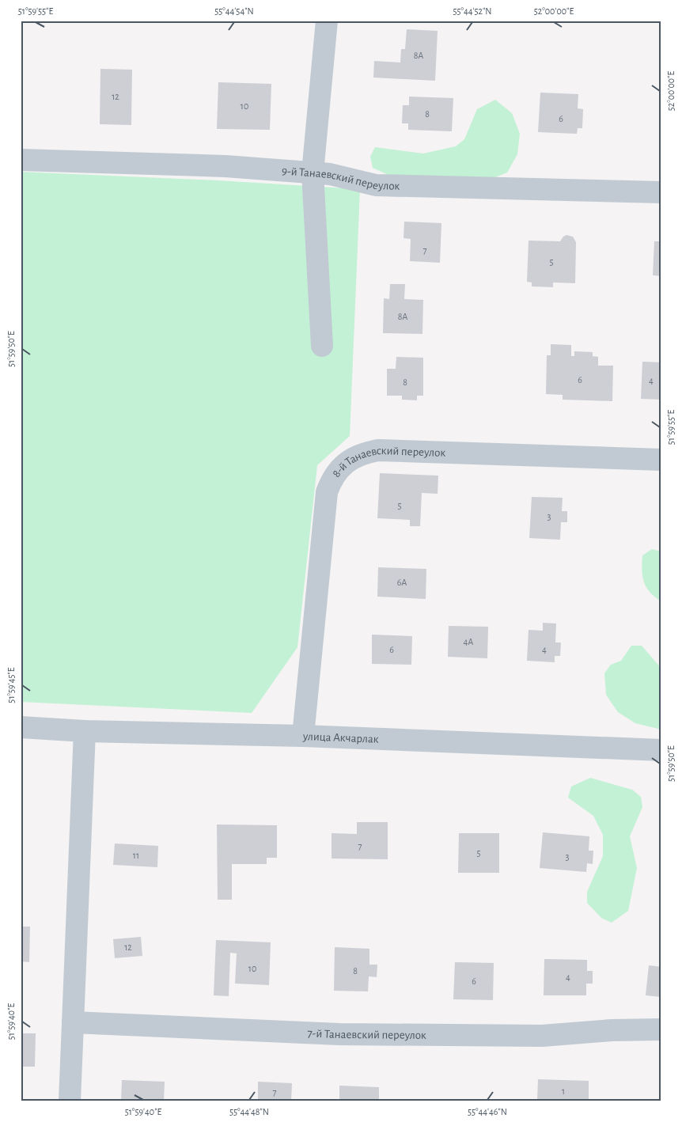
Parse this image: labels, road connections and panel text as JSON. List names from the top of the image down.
{
  "streets": {
    "street": [
      "9-й Танаевский переулок",
      "8-й Танаевский переулок",
      "улица Акчарлак",
      "7-й Танаевский переулок"
    ]
  },
  "crossings": [
    ["8-й Танаевский переулок", "улица Акчарлак"]
  ],
  "house_numbers": [
    "8А",
    "12",
    "10",
    "8",
    "6",
    "7",
    "5",
    "8А",
    "6",
    "4",
    "8",
    "5",
    "3",
    "6А",
    "4А",
    "6",
    "4",
    "7",
    "5",
    "11",
    "3",
    "12",
    "10",
    "8",
    "4",
    "6",
    "1",
    "7"
  ],
  "coordinates": [
    "51°59'55\"E",
    "55°44'54\"N",
    "55°44'52\"N",
    "52°00'00\"E",
    "51°59'50\"E",
    "51°59'45\"E",
    "51°59'40\"E",
    "55°44'48\"N",
    "55°44'46\"N"
  ]
}
